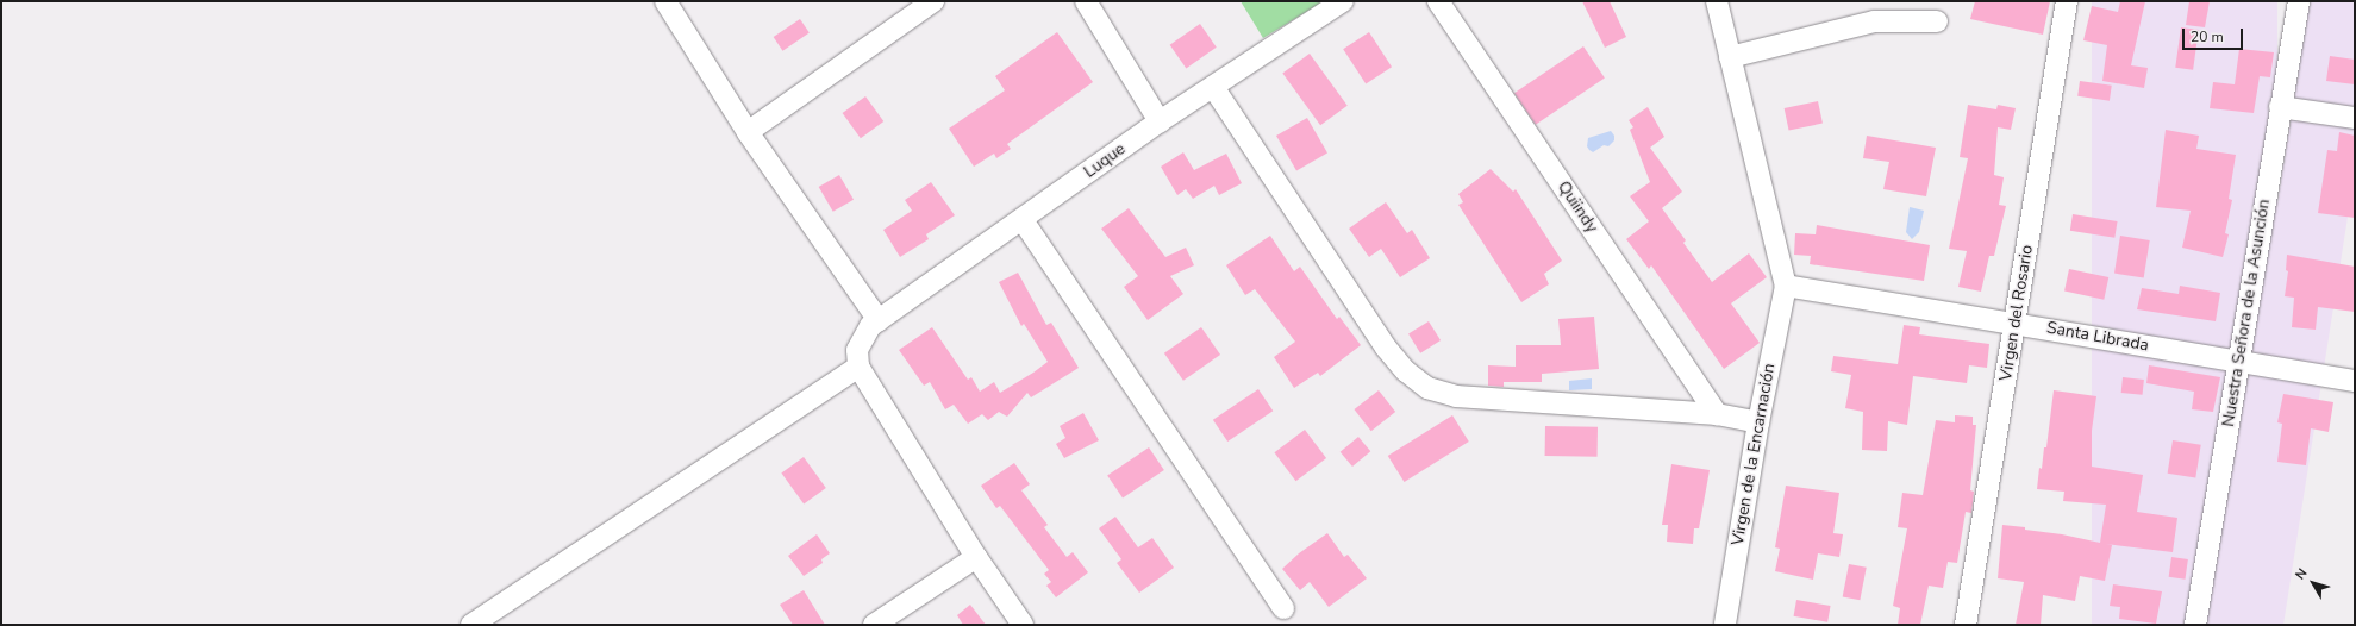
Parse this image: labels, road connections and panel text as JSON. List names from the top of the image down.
{
  "streets": {
    "street": [
      "Luque",
      "Quiindy",
      "Virgen del Rosario",
      "Nuestra Señora de la Asunción",
      "Santa Librada",
      "Virgen de la Encarnación"
    ]
  },
  "crossings": [
    ["Virgen del Rosario", "Santa Librada"],
    ["Nuestra Señora de la Asunción", "Santa Librada"],
    ["Santa Librada", "Virgen de la Encarnación"]
  ],
  "scale_bar": "20 m",
  "north": "top left"
}
